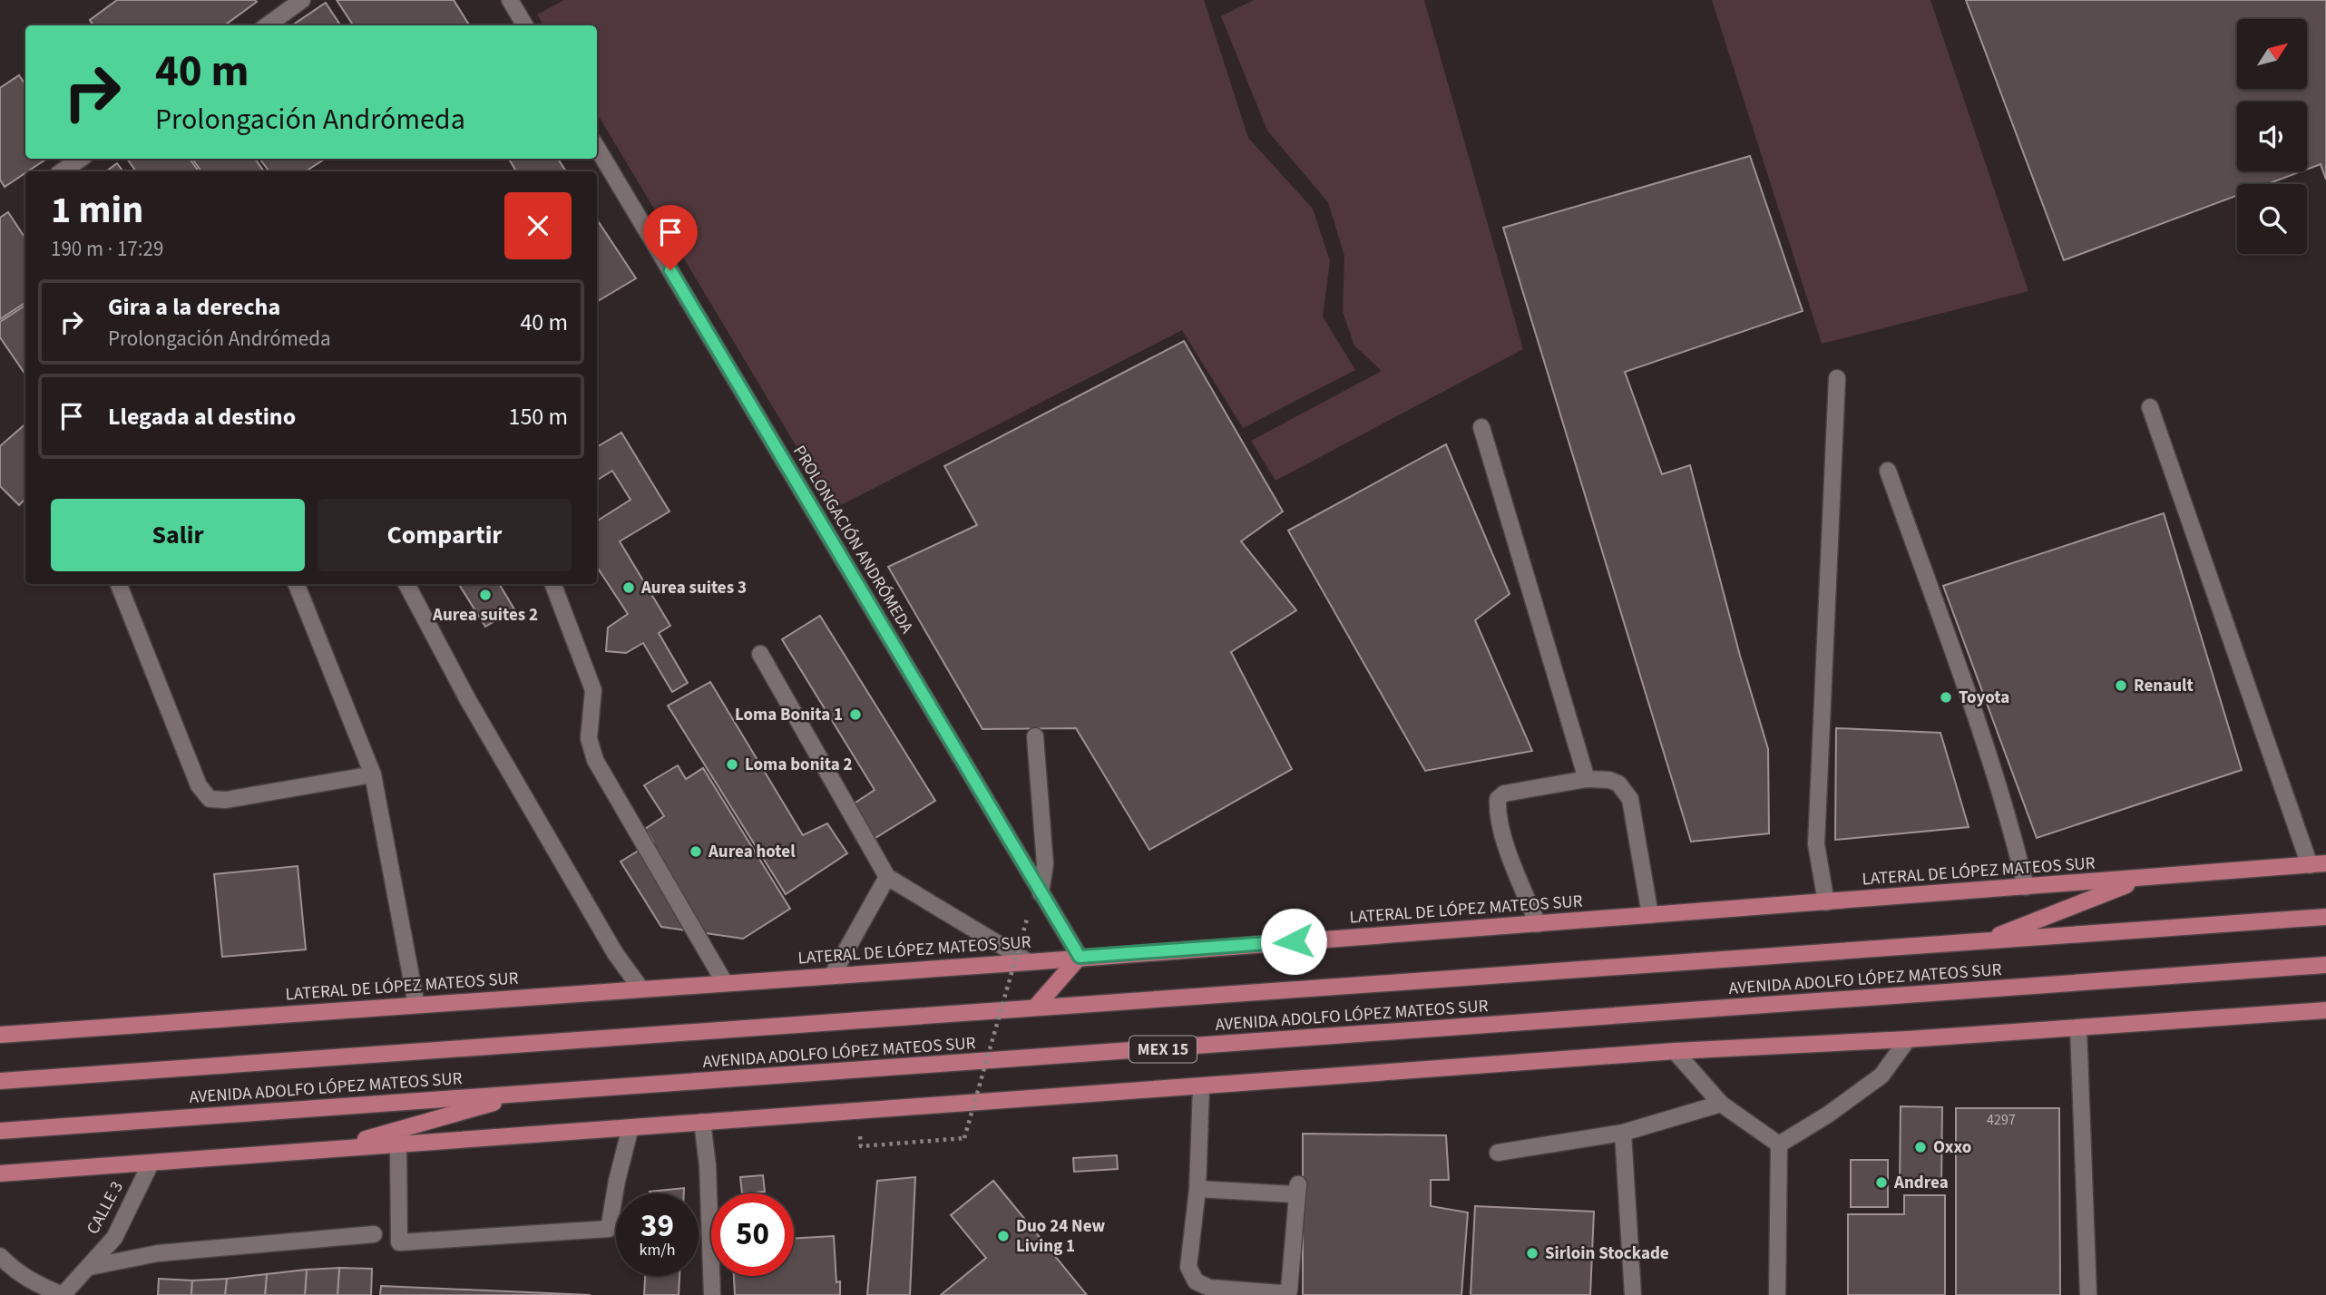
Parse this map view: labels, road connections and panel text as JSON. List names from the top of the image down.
{
  "streets": {
    "main road": ["LATERAL DE LÓPEZ MATEOS SUR", "AVENIDA ADOLFO LÓPEZ MATEOS SUR", "MEX 15"],
    "street": ["PROLONGACIÓN ANDRÓMEDA", "CALLE 3"]
  },
  "crossings": [
    ["PROLONGACIÓN ANDRÓMEDA", "LATERAL DE LÓPEZ MATEOS SUR"]
  ],
  "places": [
    "Aurea suites 3",
    "Aurea suites 2",
    "Renault",
    "Toyota",
    "Loma Bonita 1",
    "Loma bonita 2",
    "Aurea hotel",
    "Oxxo",
    "Andrea",
    "Duo 24 New Living 1",
    "Sirloin Stockade"
  ],
  "house_numbers": ["4297"],
  "north": "top right",
  "page": {
    "turn": ["40 m", "Prolongación Andrómeda"],
    "heading": ["1 min", "190 m · 17:29"],
    "list": [
      {
        "name": "Gira a la derecha",
        "note": "Prolongación Andrómeda",
        "value": "40 m"
      },
      {
        "name": "Llegada al destino",
        "value": "150 m"
      }
    ],
    "buttons": ["Salir", "Compartir"],
    "speed": "39 km/h",
    "limit": "50"
  }
}
